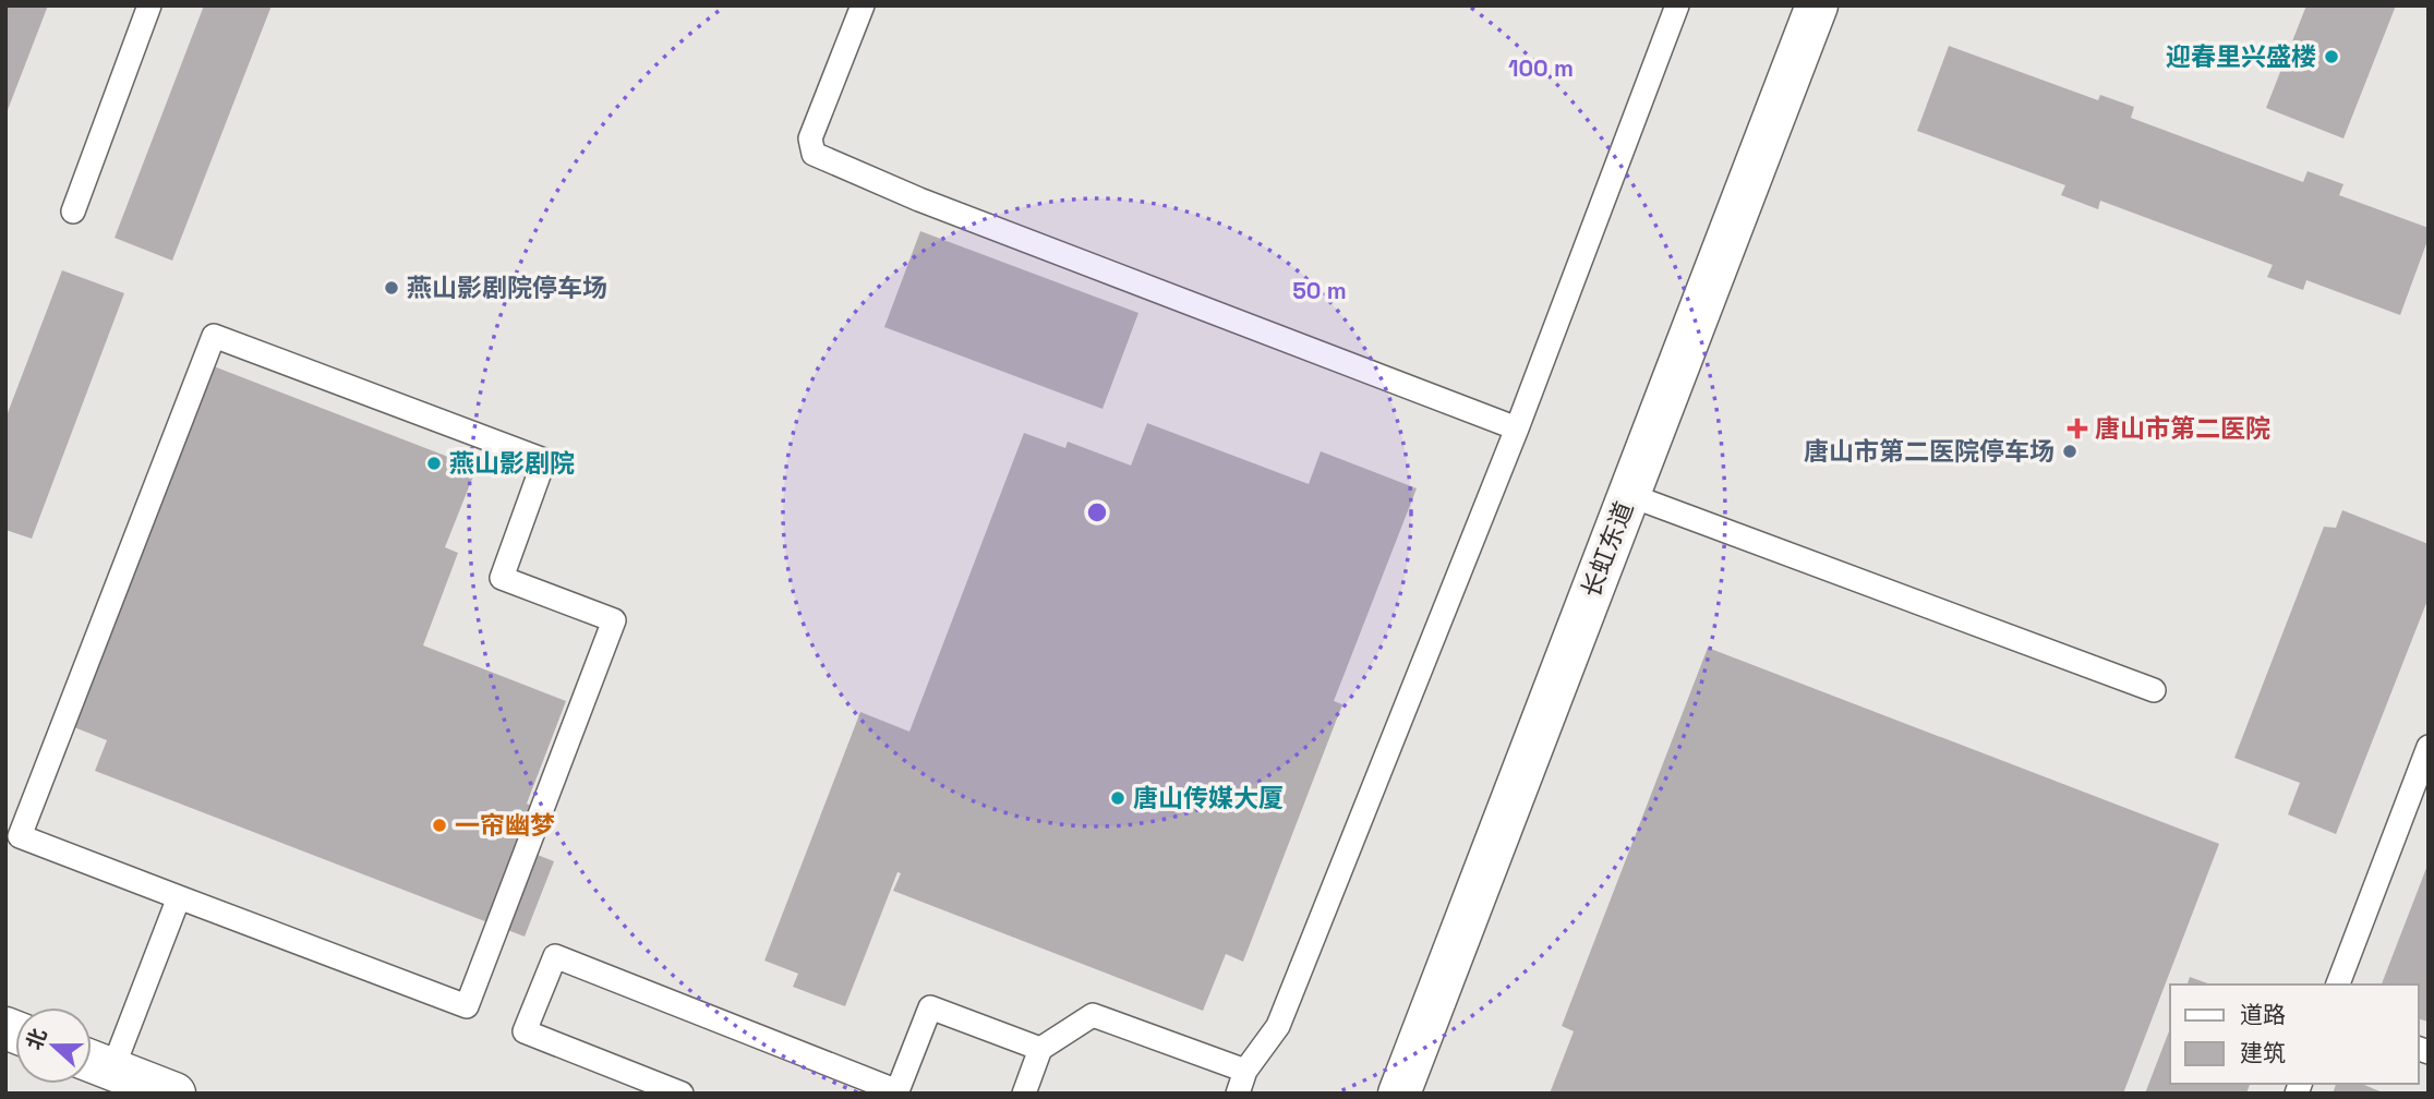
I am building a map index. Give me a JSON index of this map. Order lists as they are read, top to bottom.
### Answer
{
  "streets": {
    "street": ["长虹东道"]
  },
  "places": {
    "other": [
      "迎春里兴盛楼",
      "燕山影剧院停车场",
      "唐山市第二医院停车场",
      "燕山影剧院",
      "唐山传媒大厦",
      "一帘幽梦"
    ],
    "health": ["唐山市第二医院"]
  },
  "legend": ["道路", "建筑"],
  "north": "left",
  "rings": ["100 m", "50 m"]
}
